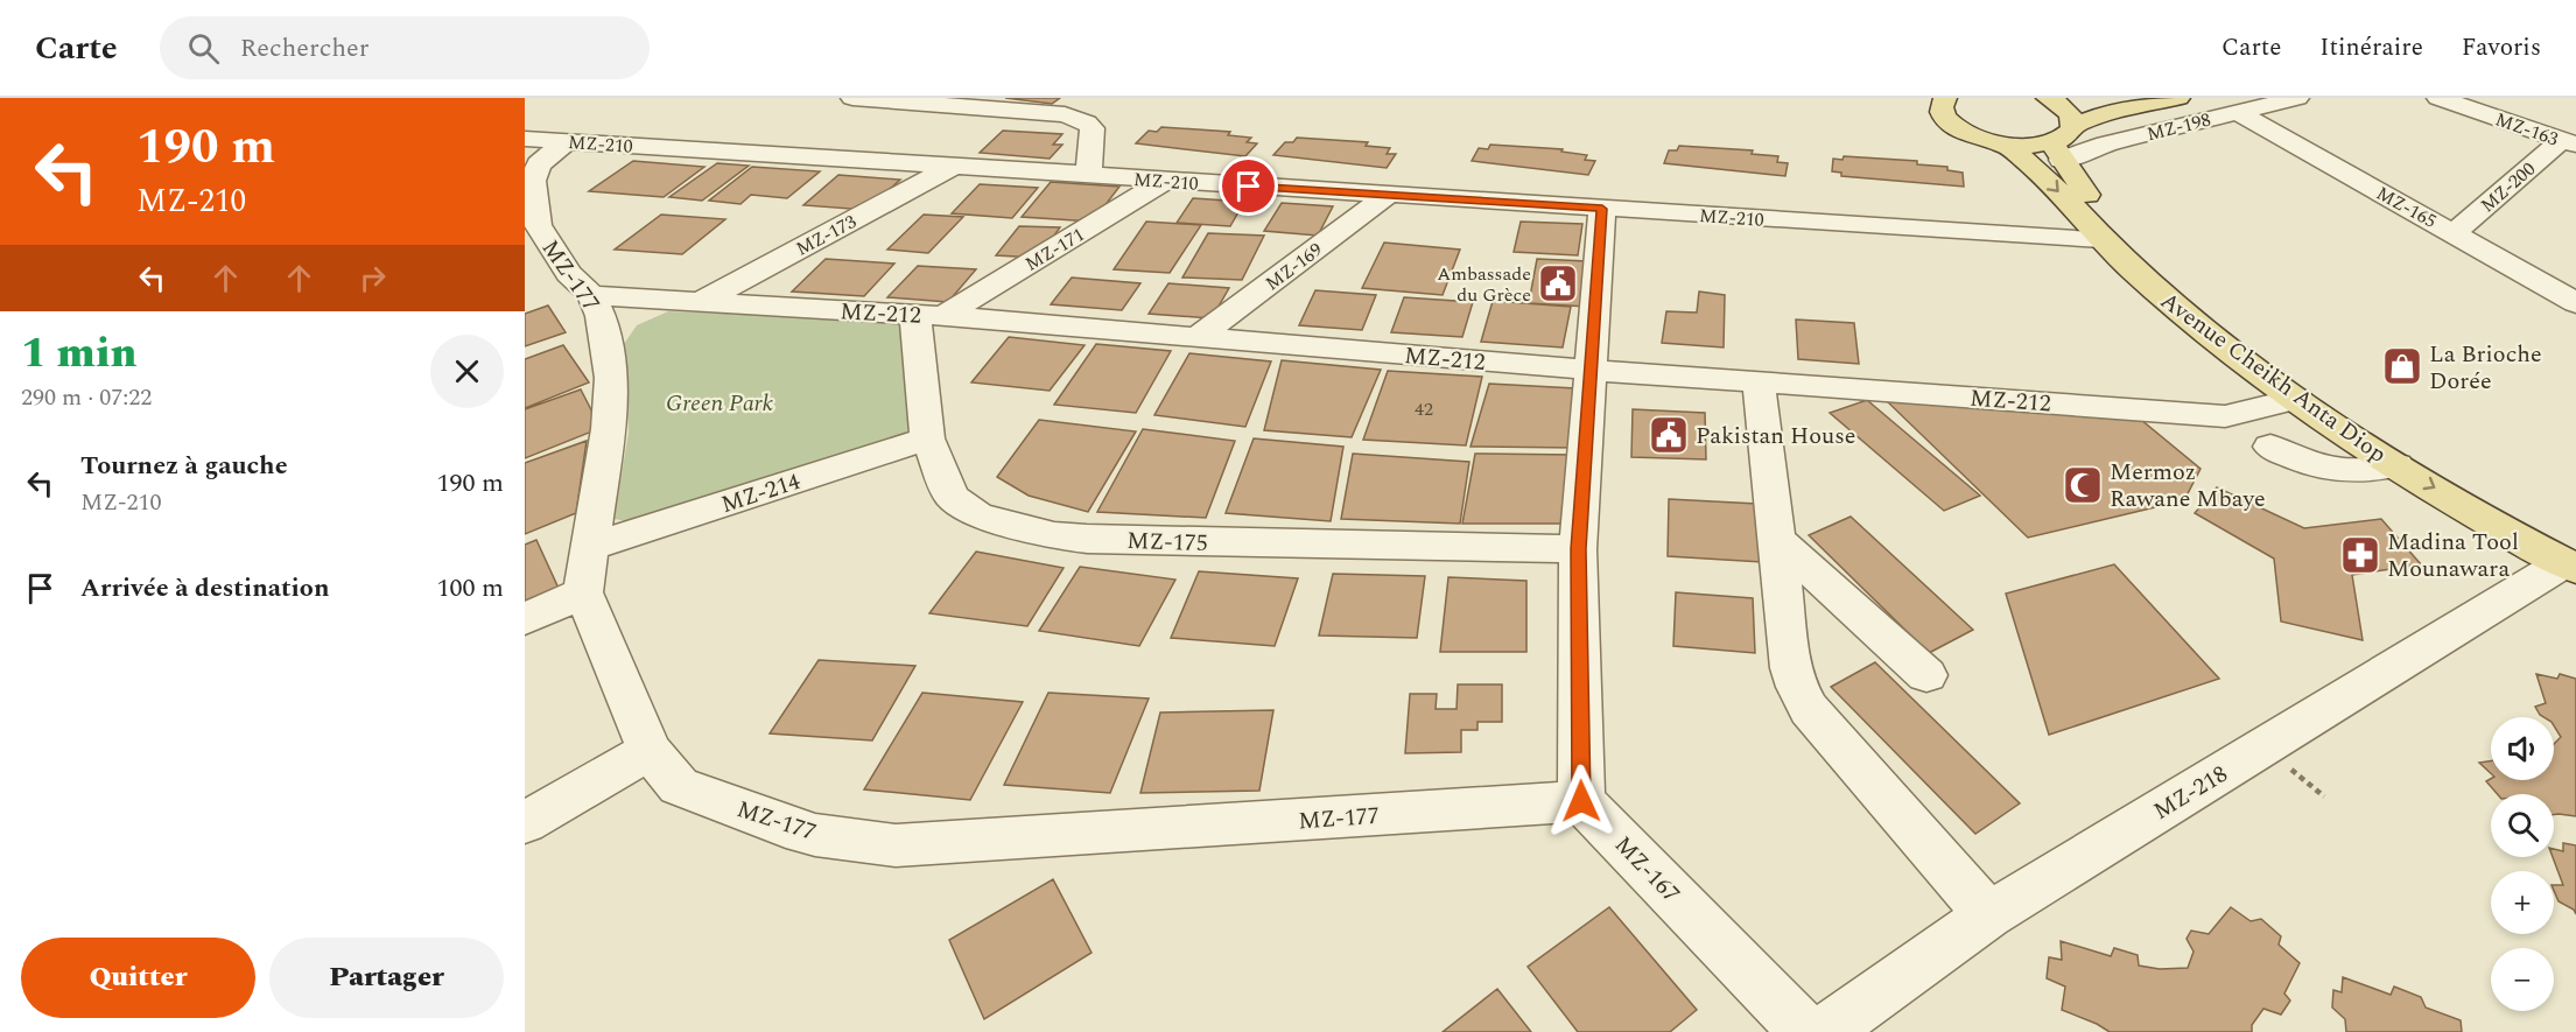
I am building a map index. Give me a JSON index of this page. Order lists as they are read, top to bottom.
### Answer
{
  "streets": {
    "main road": ["Avenue Cheikh Anta Diop"],
    "street": [
      "MZ-198",
      "MZ-163",
      "MZ-210",
      "MZ-200",
      "MZ-165",
      "MZ-173",
      "MZ-171",
      "MZ-169",
      "MZ-177",
      "MZ-212",
      "MZ-214",
      "MZ-175",
      "MZ-218",
      "MZ-167"
    ]
  },
  "crossings": [
    ["MZ-198", "MZ-165"],
    ["MZ-198", "Avenue Cheikh Anta Diop"],
    ["MZ-163", "MZ-200"],
    ["MZ-210", "MZ-173"],
    ["MZ-210", "MZ-171"],
    ["MZ-210", "MZ-169"],
    ["MZ-210", "MZ-177"],
    ["MZ-210", "Avenue Cheikh Anta Diop"],
    ["MZ-200", "MZ-165"],
    ["MZ-173", "MZ-212"],
    ["MZ-171", "MZ-212"],
    ["MZ-171", "MZ-175"],
    ["MZ-169", "MZ-212"],
    ["MZ-177", "MZ-212"],
    ["MZ-177", "MZ-214"],
    ["MZ-177", "MZ-167"],
    ["MZ-212", "Avenue Cheikh Anta Diop"],
    ["MZ-212", "MZ-175"],
    ["Avenue Cheikh Anta Diop", "MZ-218"],
    ["MZ-214", "MZ-175"]
  ],
  "parks": ["Green Park"],
  "places": {
    "public building": ["Ambassade du Grèce", "Pakistan House"],
    "shop": ["La Brioche Dorée"],
    "mosque": ["Mermoz Rawane Mbaye"],
    "pharmacy": ["Madina Tool Mounawara"]
  },
  "house_numbers": ["42"],
  "page": {
    "header": "Carte",
    "search": "Rechercher",
    "nav": ["Carte", "Itinéraire", "Favoris"],
    "turn": ["190 m", "MZ-210"],
    "heading": ["1 min", "290 m · 07:22"],
    "list": [
      {
        "name": "Tournez à gauche",
        "note": "MZ-210",
        "value": "190 m"
      },
      {
        "name": "Arrivée à destination",
        "value": "100 m"
      }
    ],
    "map_buttons": ["+", "−"],
    "buttons": ["Quitter", "Partager"]
  }
}
